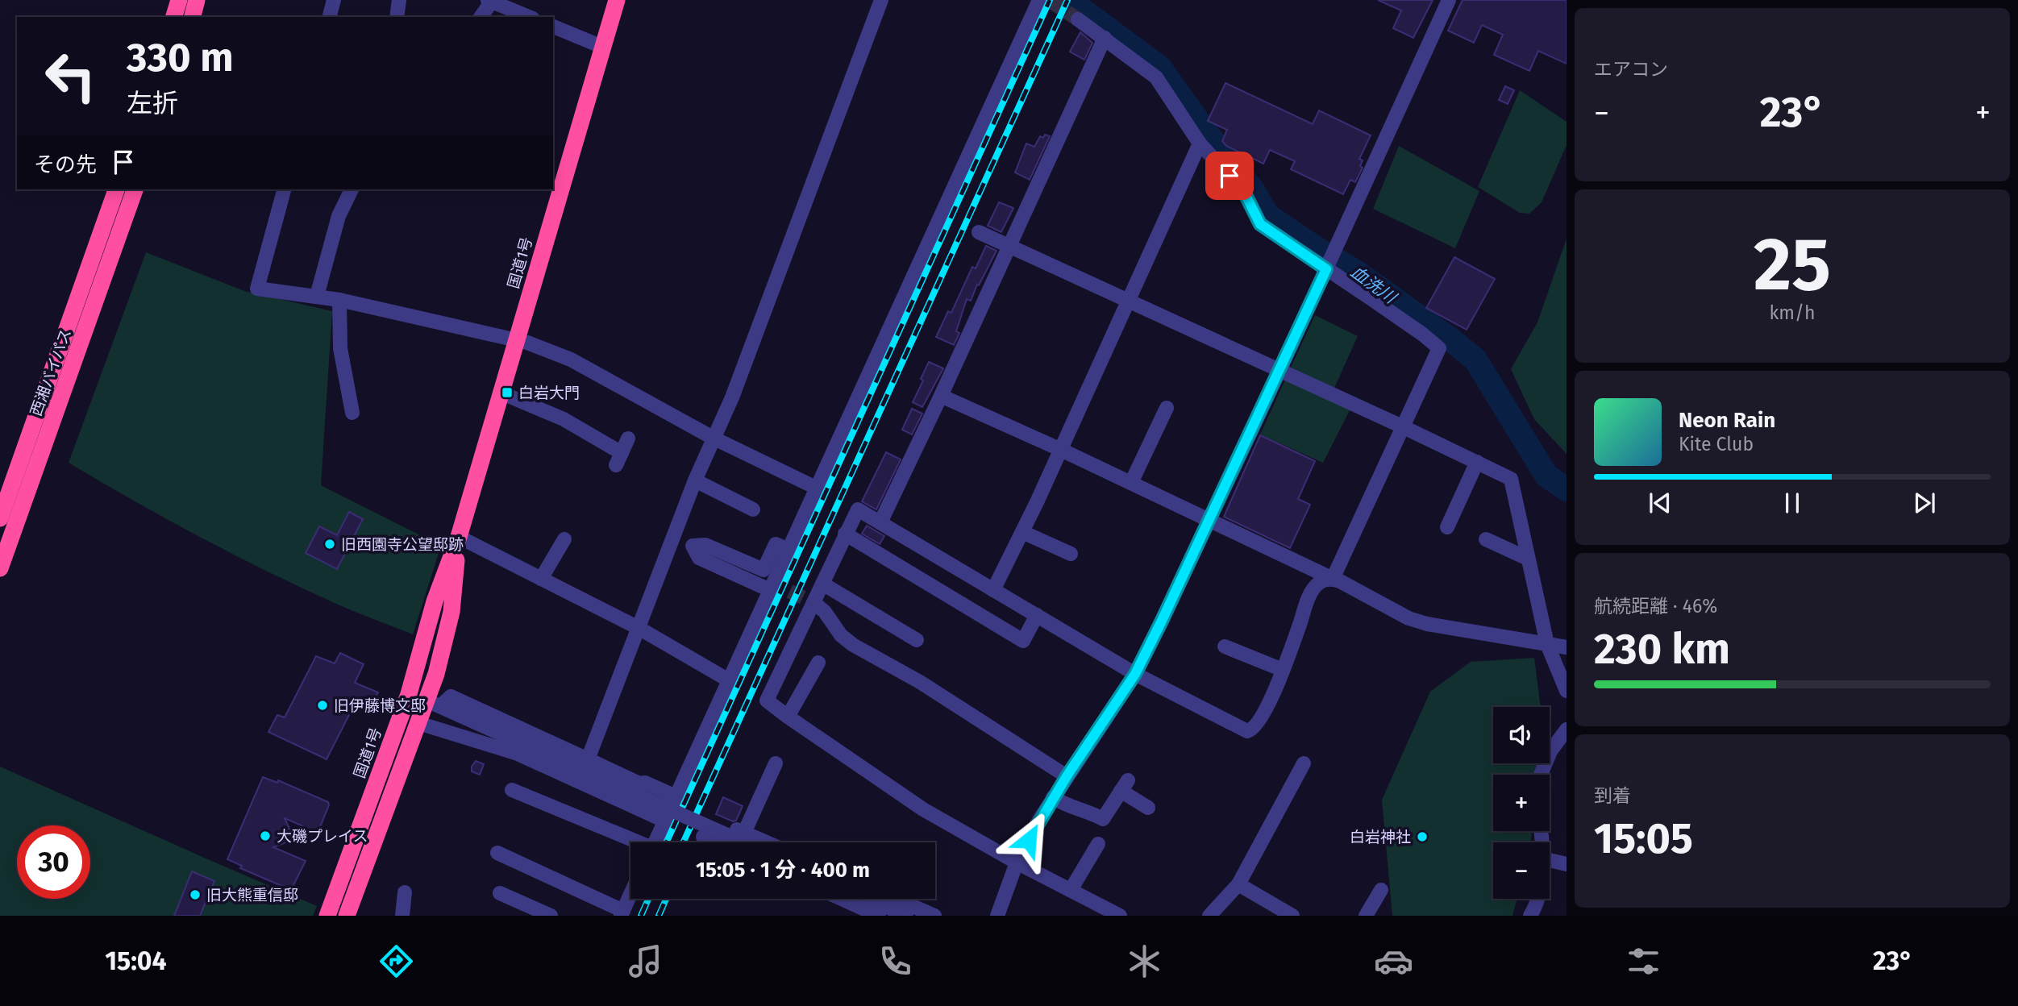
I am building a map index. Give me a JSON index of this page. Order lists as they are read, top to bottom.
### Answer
{
  "streets": {
    "highway": ["国道1号", "西湘バイパス"]
  },
  "water": ["血洗川"],
  "places": {
    "transit": ["白岩大門"],
    "other": [
      "旧西園寺公望邸跡",
      "旧伊藤博文邸",
      "大磯プレイス",
      "白岩神社",
      "旧大熊重信邸"
    ]
  },
  "page": {
    "tile": [
      "エアコン",
      ["25", "km/h"],
      ["航続距離 · 46%", "230 km"],
      ["到着", "15:05"]
    ],
    "turn": ["330 m", "左折"],
    "heat": ["−", "23°", "+"],
    "then": "その先",
    "song": ["Neon Rain", "Kite Club"],
    "map_buttons": ["+", "−"],
    "limit": "30",
    "trip": "15:05 · 1 分 · 400 m",
    "tabs": ["15:04", "23°"]
  }
}
